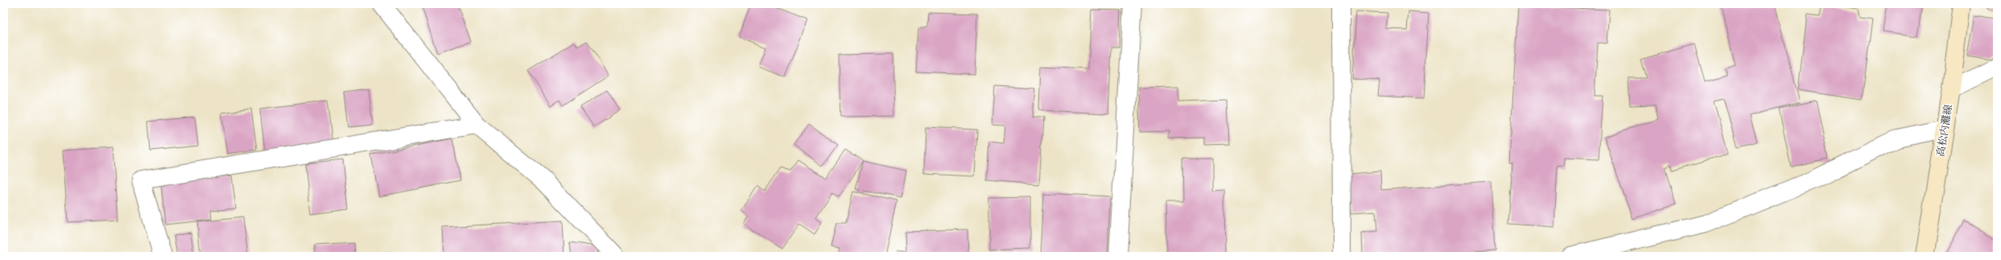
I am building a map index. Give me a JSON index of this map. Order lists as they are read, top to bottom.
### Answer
{
  "streets": {
    "main road": ["高松内灘線"]
  }
}
